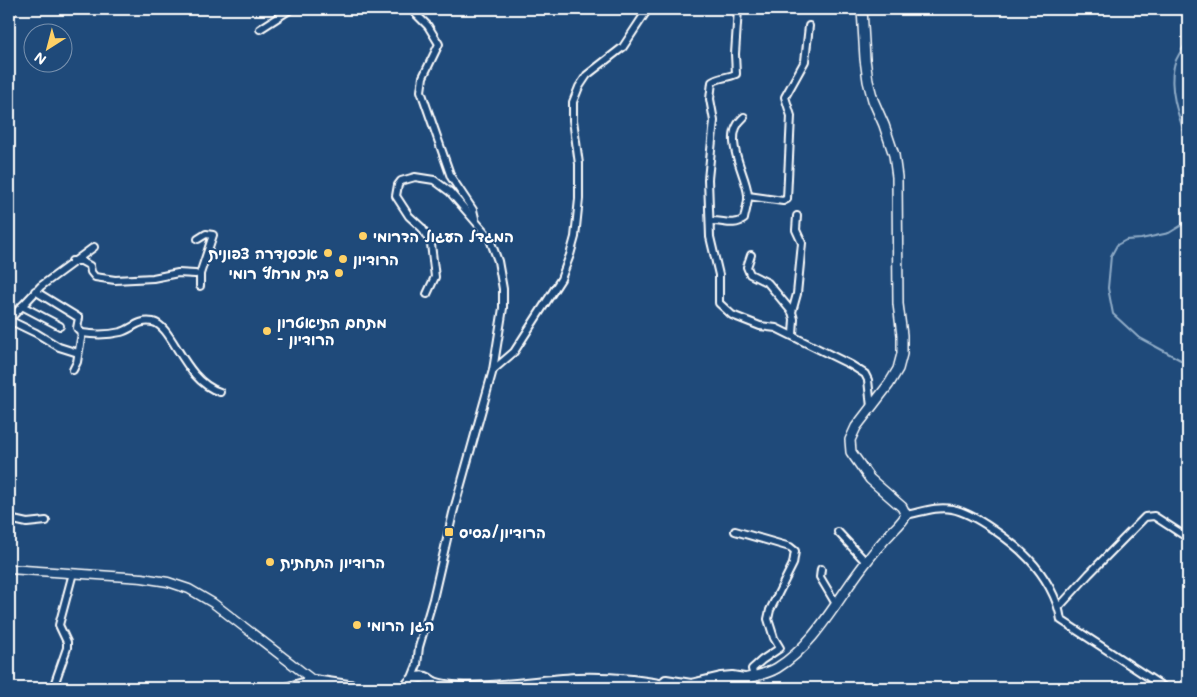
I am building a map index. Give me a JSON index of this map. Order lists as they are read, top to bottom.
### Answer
{
  "places": {
    "other": [
      "המגדל העגול הדרומי",
      "אכסנדרה צפונית",
      "הרודיון",
      "בית מרחץ רומי",
      "מתחם התיאטרון - הרודיון",
      "הרודיון התחתית",
      "הגן הרומי"
    ],
    "transit": ["הרודיון/בסיס"]
  },
  "north": "bottom left"
}
